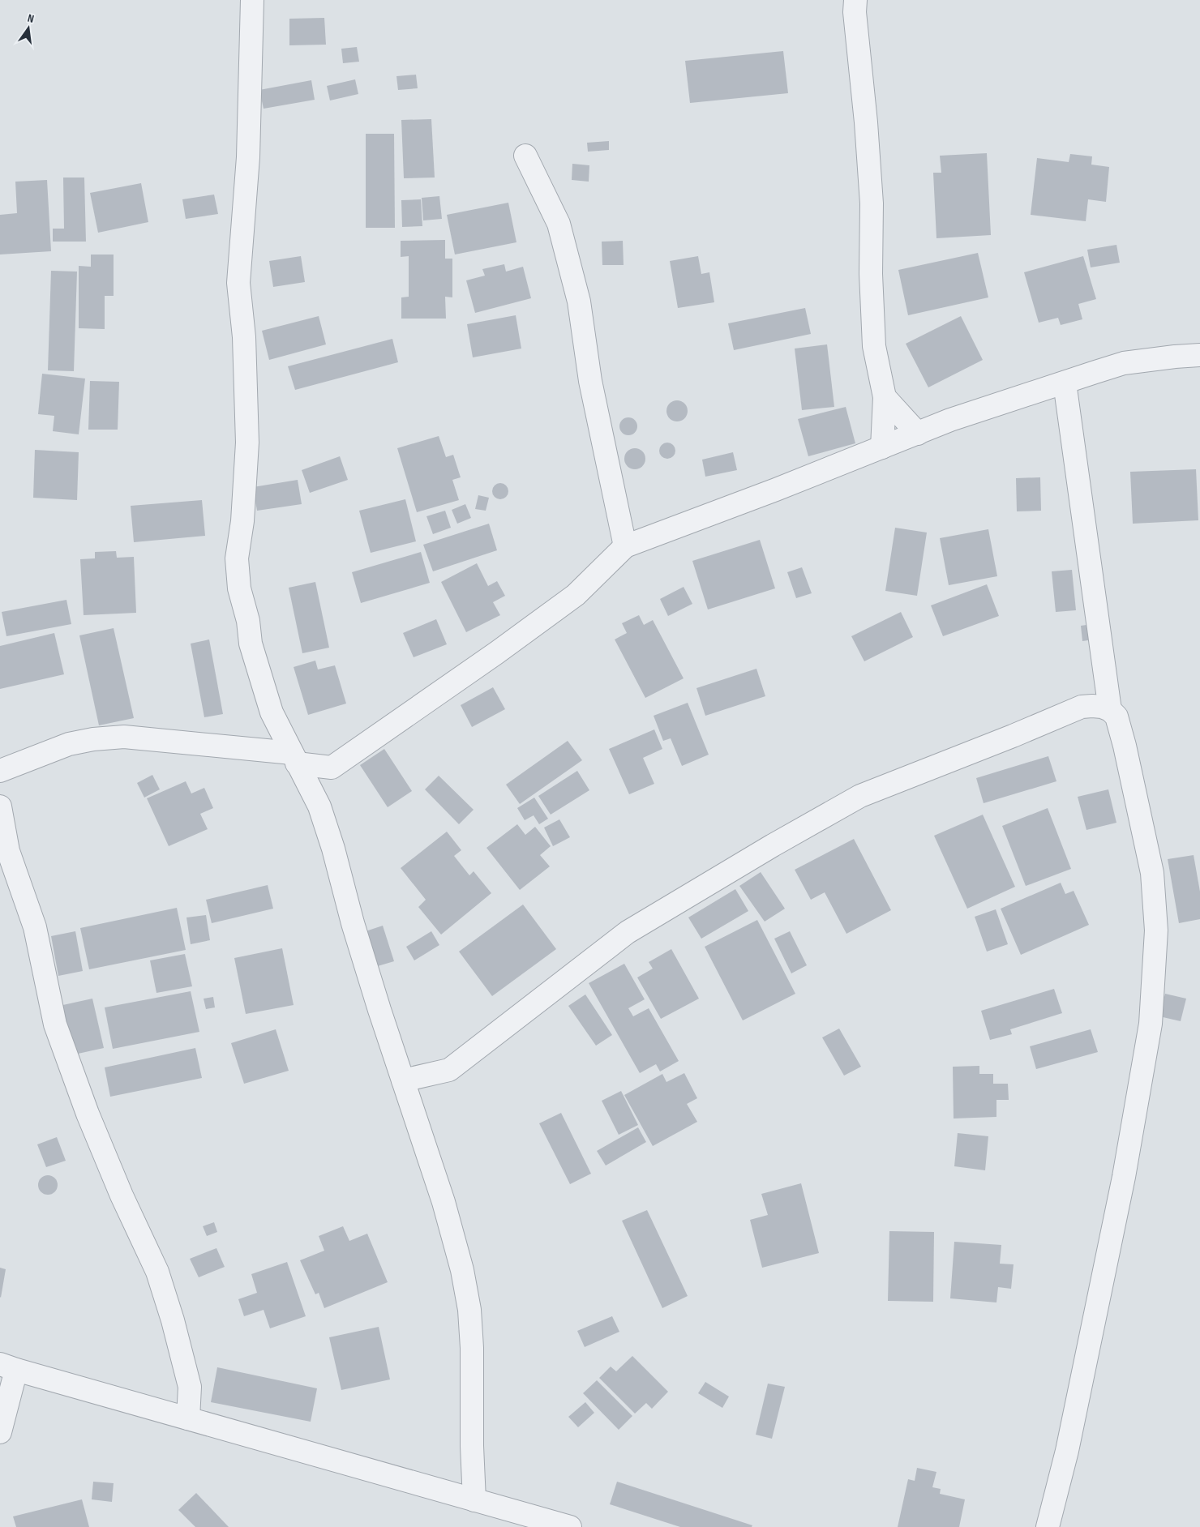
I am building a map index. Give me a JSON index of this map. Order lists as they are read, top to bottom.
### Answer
{
  "north": "top"
}
